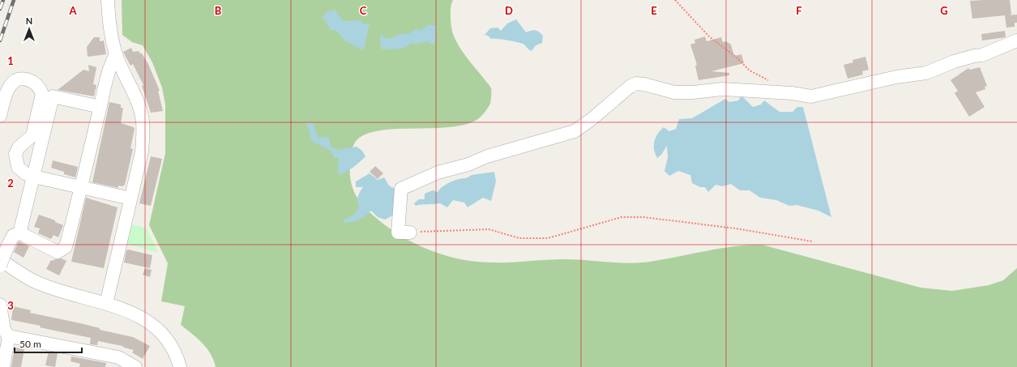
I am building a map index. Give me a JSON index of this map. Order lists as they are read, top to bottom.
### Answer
{
  "scale_bar": "50 m",
  "north": "top",
  "grid": {
    "columns": [
      "A",
      "B",
      "C",
      "D",
      "E",
      "F",
      "G"
    ],
    "rows": ["1", "2", "3"]
  }
}
